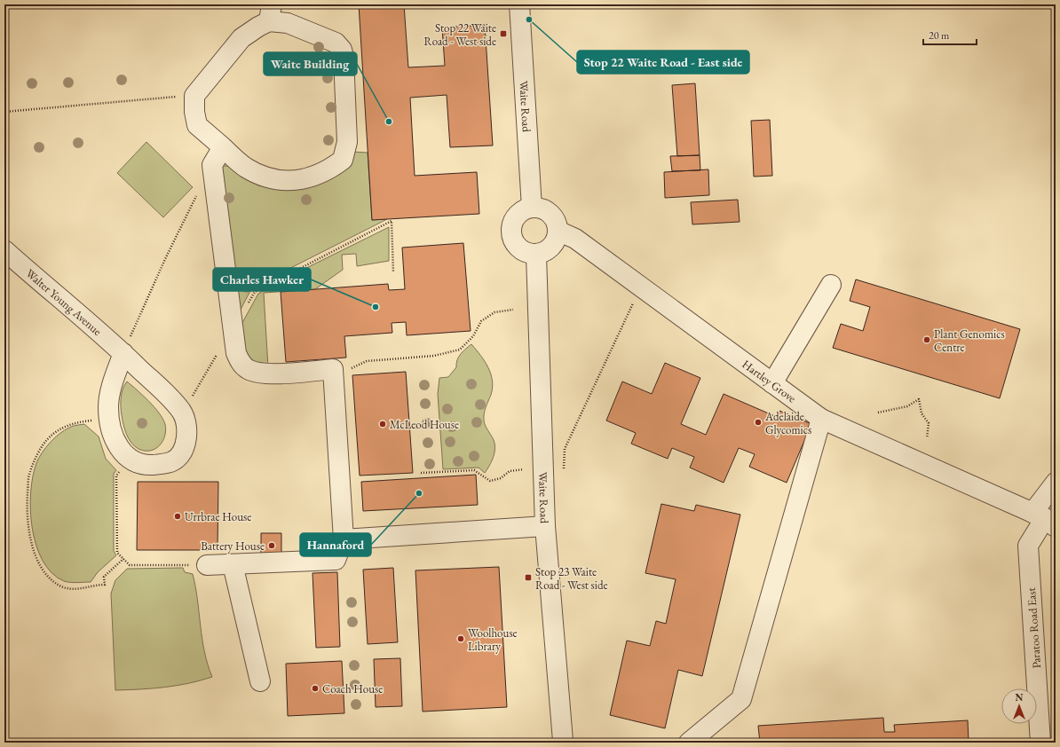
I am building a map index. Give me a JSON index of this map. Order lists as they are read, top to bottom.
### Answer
{
  "streets": {
    "street": [
      "Waite Road",
      "Walter Young Avenue",
      "Hartley Grove",
      "Paratoo Road East"
    ]
  },
  "crossings": [
    ["Waite Road", "Hartley Grove"],
    ["Hartley Grove", "Paratoo Road East"]
  ],
  "places": {
    "other": [
      "Stop 22 Waite Road - East side",
      "Waite Building",
      "Charles Hawker",
      "Plant Genomics Centre",
      "Adelaide Glycomics",
      "McLeod House",
      "Hannaford",
      "Urrbrae House",
      "Battery House",
      "Woolhouse Library",
      "Coach House"
    ],
    "transit": ["Stop 22 Waite Road - West side", "Stop 23 Waite Road - West side"]
  },
  "scale_bar": "20 m",
  "north": "top"
}
